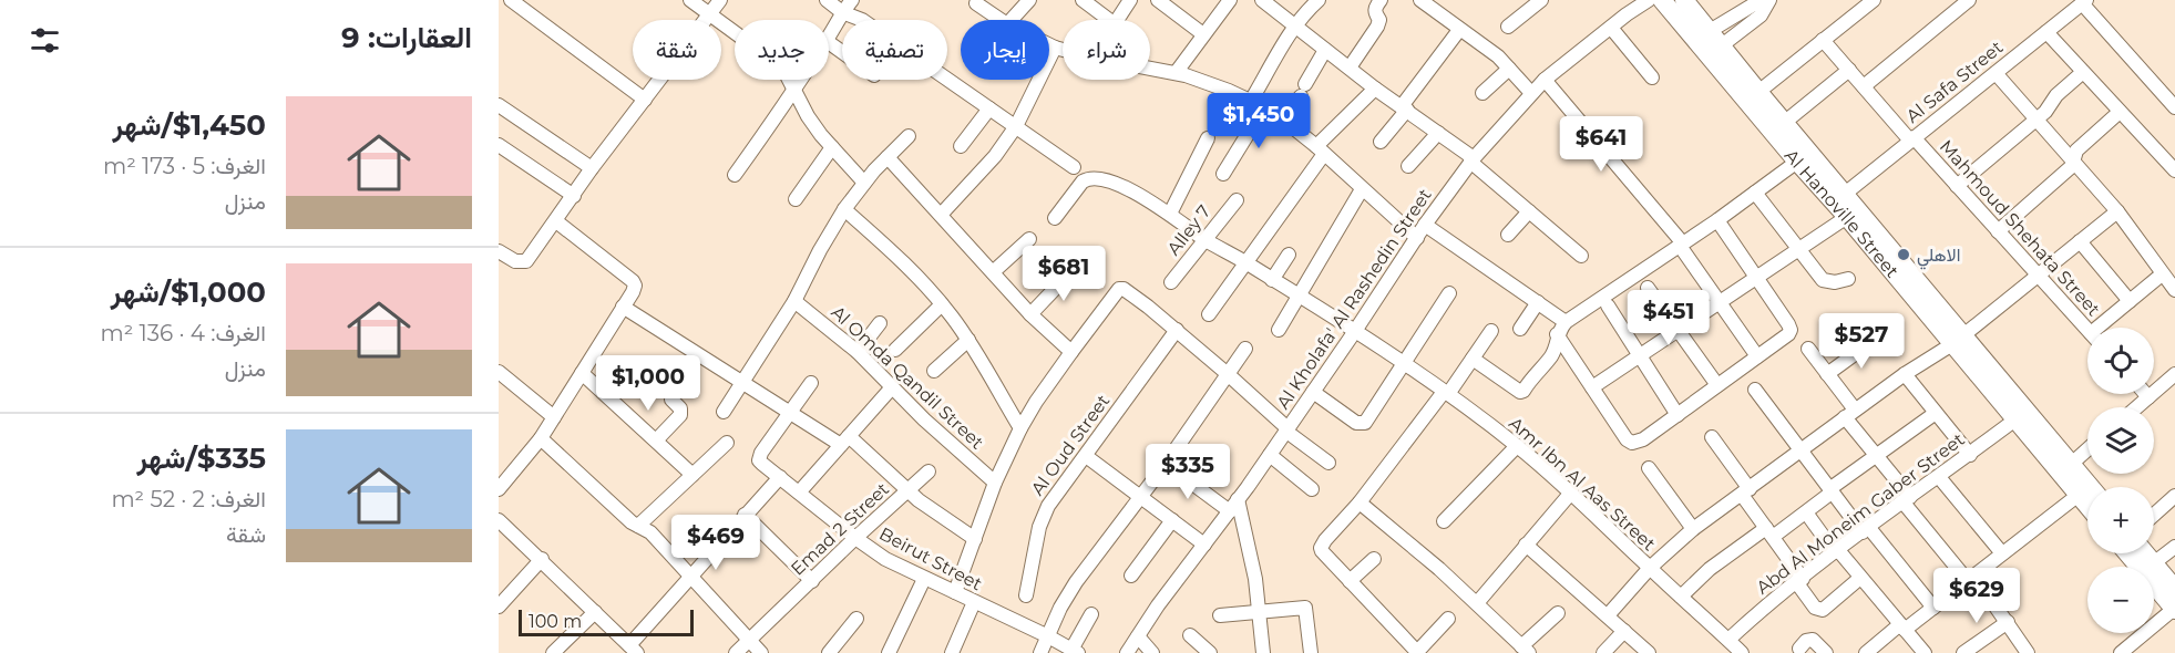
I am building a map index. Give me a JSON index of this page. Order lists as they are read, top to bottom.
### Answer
{
  "streets": {
    "street": [
      "Al Safa Street",
      "Al Hanoville Street",
      "Mahmoud Shehata Street",
      "Alley 7",
      "Al Kholafa' Al Rashedin Street",
      "Al Omda Qandil Street",
      "Al Oud Street",
      "Amr Ibn Al Aas Street",
      "Abd Al Moneim Gaber Street",
      "Emad 2 Street",
      "Beirut Street"
    ]
  },
  "crossings": [
    ["Al Safa Street", "Al Hanoville Street"],
    ["Al Safa Street", "Mahmoud Shehata Street"],
    ["Al Hanoville Street", "Abd Al Moneim Gaber Street"],
    ["Alley 7", "Amr Ibn Al Aas Street"],
    ["Al Kholafa' Al Rashedin Street", "Amr Ibn Al Aas Street"],
    ["Amr Ibn Al Aas Street", "Abd Al Moneim Gaber Street"],
    ["Emad 2 Street", "Beirut Street"]
  ],
  "places": ["الاهلي"],
  "scale_bar": "100 m",
  "page": {
    "heading": "العقارات: 9",
    "chip": [
      "شراء",
      "إيجار",
      "تصفية",
      "جديد",
      "شقة"
    ],
    "list": [
      {
        "name": "$1,450/شهر",
        "note": "الغرف: 5 · 173 m² · منزل"
      },
      {
        "name": "$1,000/شهر",
        "note": "الغرف: 4 · 136 m² · منزل"
      },
      {
        "name": "$335/شهر",
        "note": "الغرف: 2 · 52 m² · شقة"
      }
    ],
    "price": [
      "$1,450",
      "$641",
      "$681",
      "$451",
      "$527",
      "$1,000",
      "$335",
      "$469",
      "$629"
    ],
    "map_buttons": ["+", "−"],
    "scale": "100 m"
  }
}
